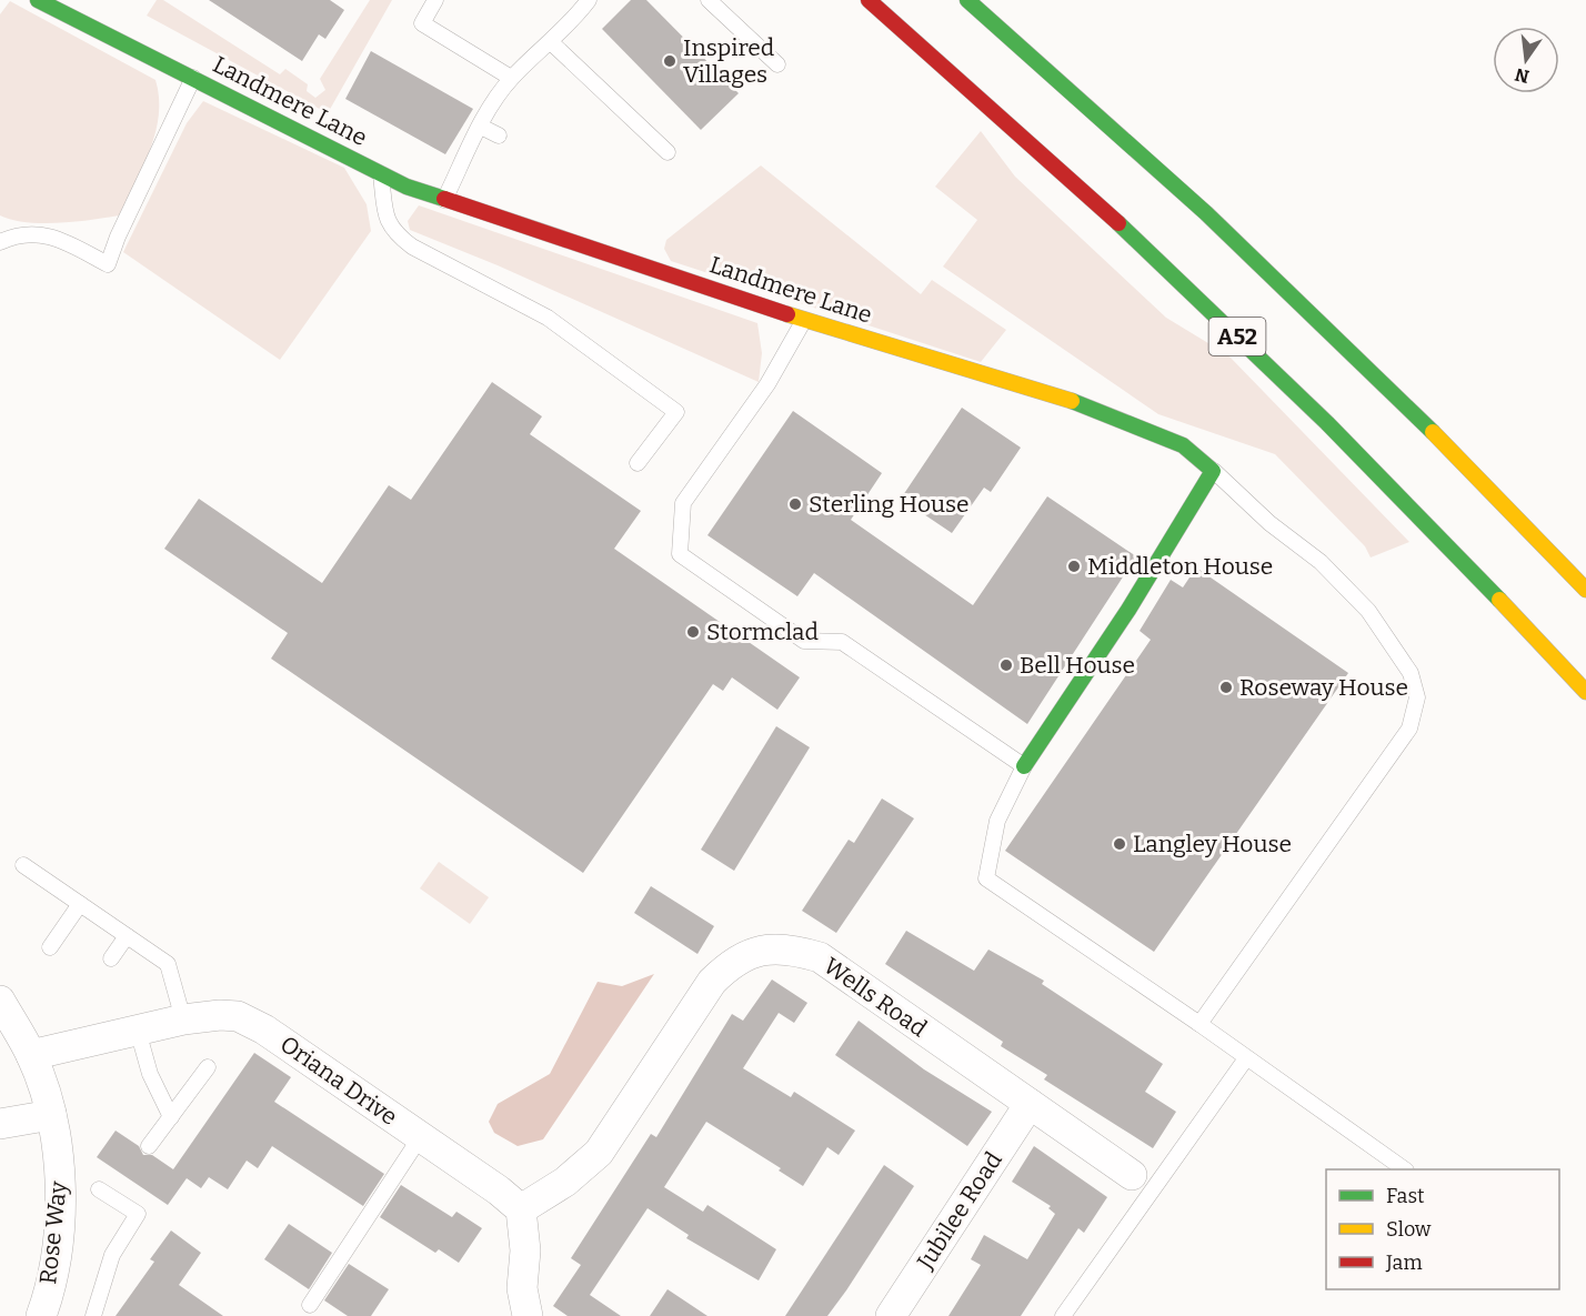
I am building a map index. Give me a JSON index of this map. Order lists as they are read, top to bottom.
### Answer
{
  "streets": {
    "main road": ["Landmere Lane", "A52"],
    "street": [
      "Wells Road",
      "Oriana Drive",
      "Jubilee Road",
      "Rose Way"
    ]
  },
  "crossings": [
    ["Wells Road", "Oriana Drive"],
    ["Wells Road", "Jubilee Road"],
    ["Oriana Drive", "Rose Way"]
  ],
  "places": [
    "Inspired Villages",
    "Sterling House",
    "Middleton House",
    "Stormclad",
    "Bell House",
    "Roseway House",
    "Langley House"
  ],
  "legend": ["Fast", "Slow", "Jam"],
  "north": "bottom"
}
